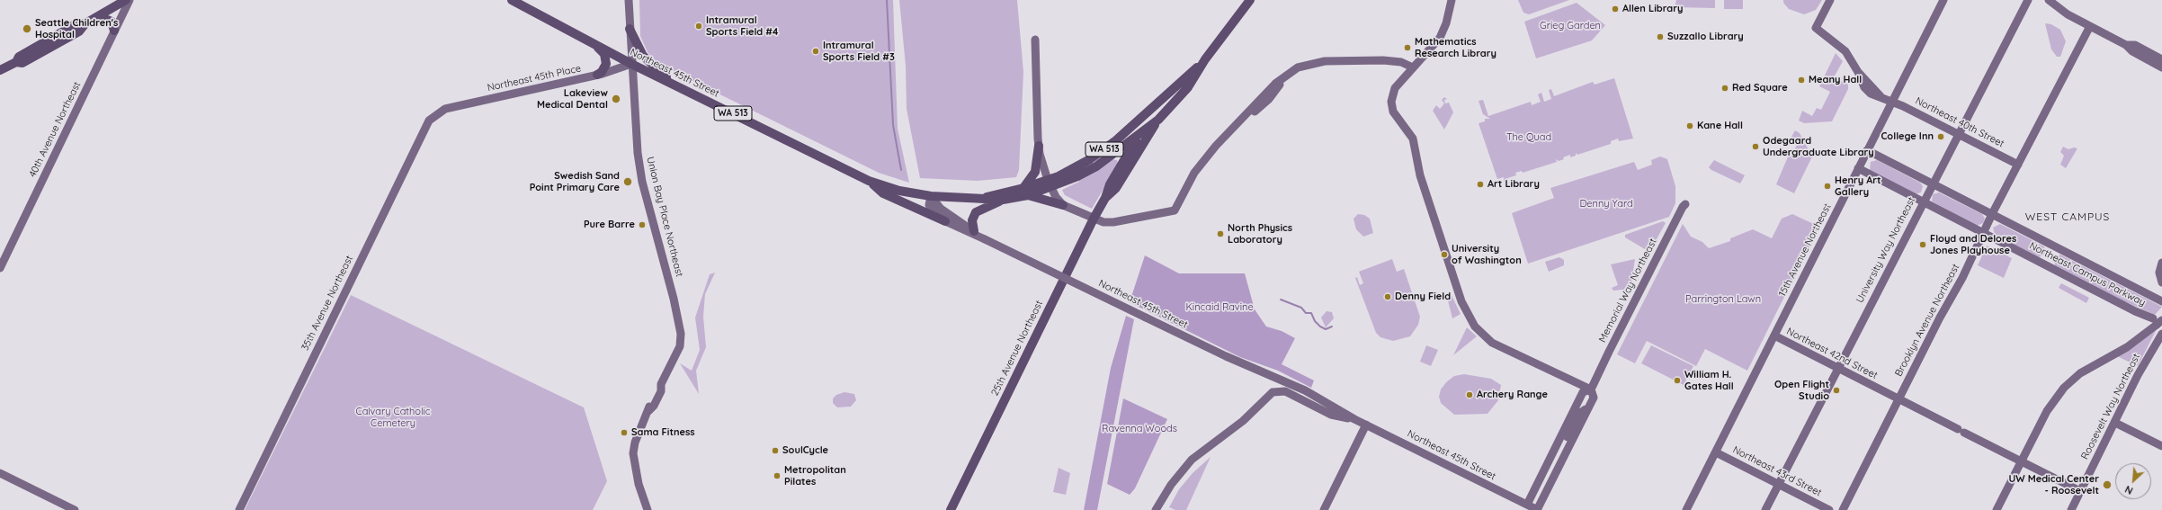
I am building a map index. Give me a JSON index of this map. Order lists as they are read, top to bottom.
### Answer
{
  "streets": {
    "main road": ["Northeast 45th Street", "WA 513", "25th Avenue Northeast"],
    "street": [
      "Northeast 45th Place",
      "Northeast 40th Street",
      "40th Avenue Northeast",
      "Union Bay Place Northeast",
      "15th Avenue Northeast",
      "University Way Northeast",
      "Northeast Campus Parkway",
      "Memorial Way Northeast",
      "35th Avenue Northeast",
      "Brooklyn Avenue Northeast",
      "Northeast 42nd Street",
      "Roosevelt Way Northeast",
      "Northeast 43rd Street"
    ]
  },
  "crossings": [
    ["Northeast 45th Street", "Northeast 45th Place"],
    ["Northeast 45th Street", "WA 513"],
    ["Northeast 45th Street", "Union Bay Place Northeast"],
    ["Northeast 45th Street", "Memorial Way Northeast"],
    ["Northeast 45th Place", "Union Bay Place Northeast"],
    ["Northeast 45th Place", "35th Avenue Northeast"],
    ["WA 513", "25th Avenue Northeast"],
    ["Northeast 40th Street", "15th Avenue Northeast"],
    ["Northeast 40th Street", "University Way Northeast"],
    ["Northeast 40th Street", "Brooklyn Avenue Northeast"],
    ["15th Avenue Northeast", "Northeast Campus Parkway"],
    ["15th Avenue Northeast", "Northeast 42nd Street"],
    ["15th Avenue Northeast", "Northeast 43rd Street"],
    ["University Way Northeast", "Northeast Campus Parkway"],
    ["University Way Northeast", "Northeast 42nd Street"],
    ["University Way Northeast", "Northeast 43rd Street"],
    ["Northeast Campus Parkway", "Brooklyn Avenue Northeast"],
    ["Brooklyn Avenue Northeast", "Northeast 42nd Street"],
    ["Northeast 42nd Street", "Roosevelt Way Northeast"]
  ],
  "districts": ["WEST CAMPUS"],
  "parks": [
    "Grieg Garden",
    "The Quad",
    "Denny Yard",
    "Parrington Lawn",
    "Kincaid Ravine",
    "Calvary Catholic Cemetery",
    "Ravenna Woods"
  ],
  "places": [
    "Allen Library",
    "Intramural Sports Field #4",
    "Seattle Children's Hospital",
    "Suzzallo Library",
    "Mathematics Research Library",
    "Intramural Sports Field #3",
    "Meany Hall",
    "Red Square",
    "Lakeview Medical Dental",
    "Kane Hall",
    "College Inn",
    "Odegaard Undergraduate Library",
    "Swedish Sand Point Primary Care",
    "Art Library",
    "Henry Art Gallery",
    "Pure Barre",
    "North Physics Laboratory",
    "Floyd and Delores Jones Playhouse",
    "University of Washington",
    "Denny Field",
    "William H. Gates Hall",
    "Open Flight Studio",
    "Archery Range",
    "Sama Fitness",
    "SoulCycle",
    "Metropolitan Pilates",
    "UW Medical Center - Roosevelt"
  ],
  "north": "bottom left"
}
